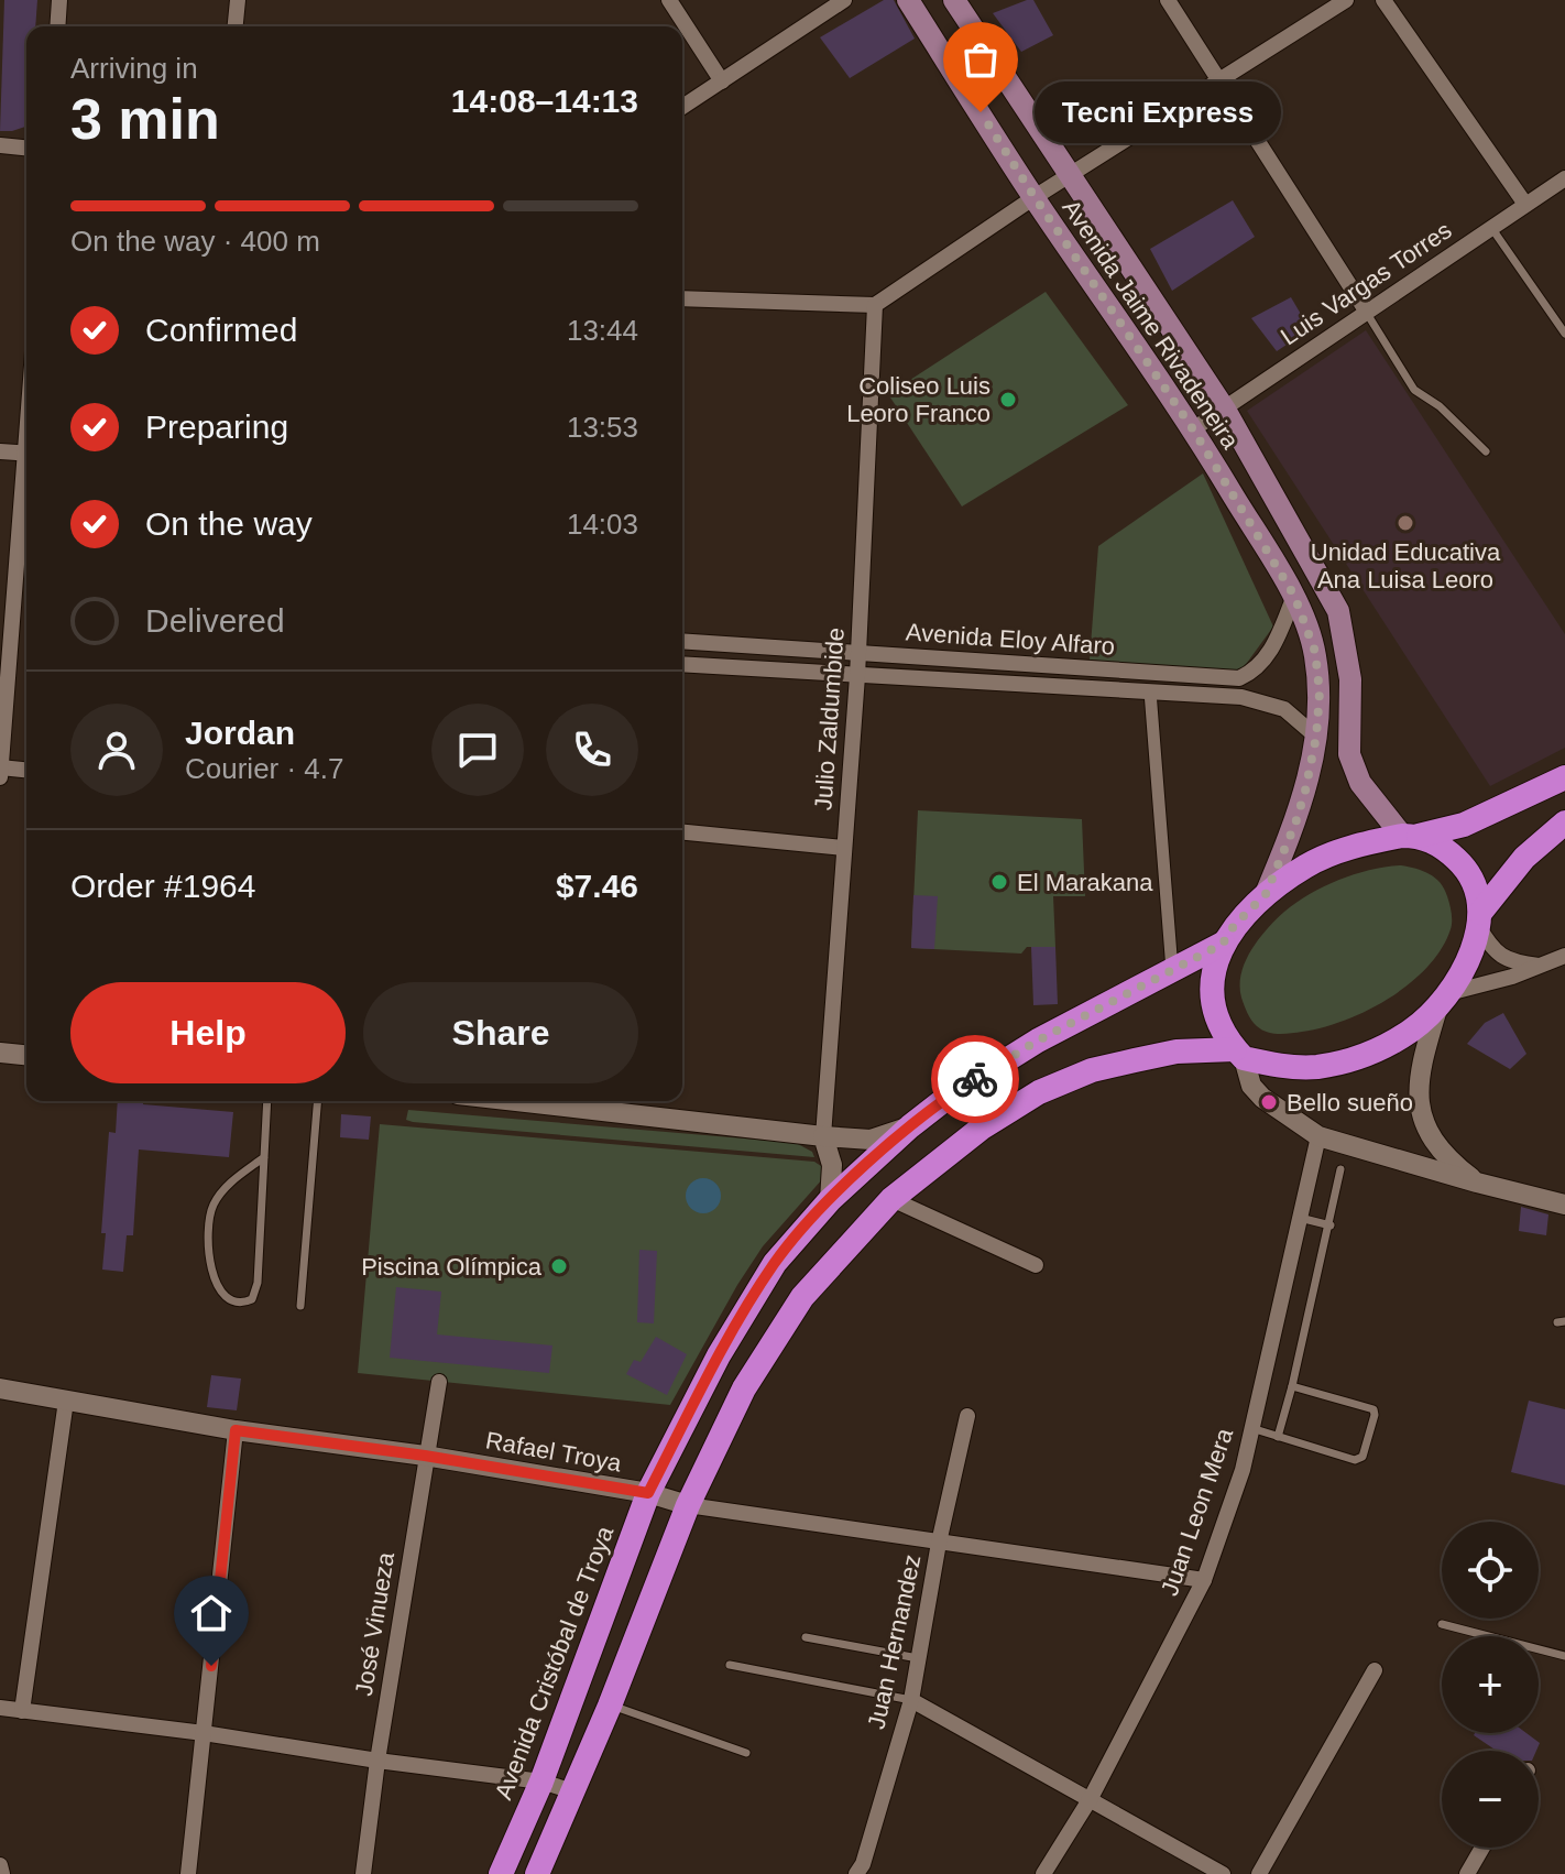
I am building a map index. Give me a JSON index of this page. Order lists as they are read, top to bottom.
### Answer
{
  "streets": {
    "highway": ["Avenida Cristóbal de Troya"],
    "main road": ["Avenida Jaime Rivadeneira"],
    "street": [
      "Luis Vargas Torres",
      "Avenida Eloy Alfaro",
      "Julio Zaldumbide",
      "Rafael Troya",
      "Juan Leon Mera",
      "José Vinueza",
      "Juan Hernandez"
    ]
  },
  "crossings": [
    ["Luis Vargas Torres", "Avenida Jaime Rivadeneira"],
    ["Avenida Jaime Rivadeneira", "Avenida Eloy Alfaro"],
    ["Avenida Jaime Rivadeneira", "Avenida Cristóbal de Troya"],
    ["Avenida Eloy Alfaro", "Julio Zaldumbide"],
    ["Rafael Troya", "Juan Leon Mera"],
    ["Rafael Troya", "José Vinueza"],
    ["Rafael Troya", "Juan Hernandez"],
    ["Rafael Troya", "Avenida Cristóbal de Troya"]
  ],
  "places": [
    "Tecni Express",
    "Coliseo Luis Leoro Franco",
    "Unidad Educativa Ana Luisa Leoro",
    "El Marakana",
    "Bello sueño",
    "Piscina Olímpica"
  ],
  "page": {
    "heading": ["3 min", "Arriving in", "14:08–14:13"],
    "panel": [
      "Jordan",
      "Courier · 4.7",
      "Order #1964",
      "$7.46"
    ],
    "bubble": "Tecni Express",
    "bar": "On the way · 400 m",
    "list": [
      ["Confirmed", "13:44"],
      ["Preparing", "13:53"],
      ["On the way", "14:03"],
      "Delivered"
    ],
    "buttons": ["Help", "Share"],
    "map_buttons": ["+", "−"]
  }
}
